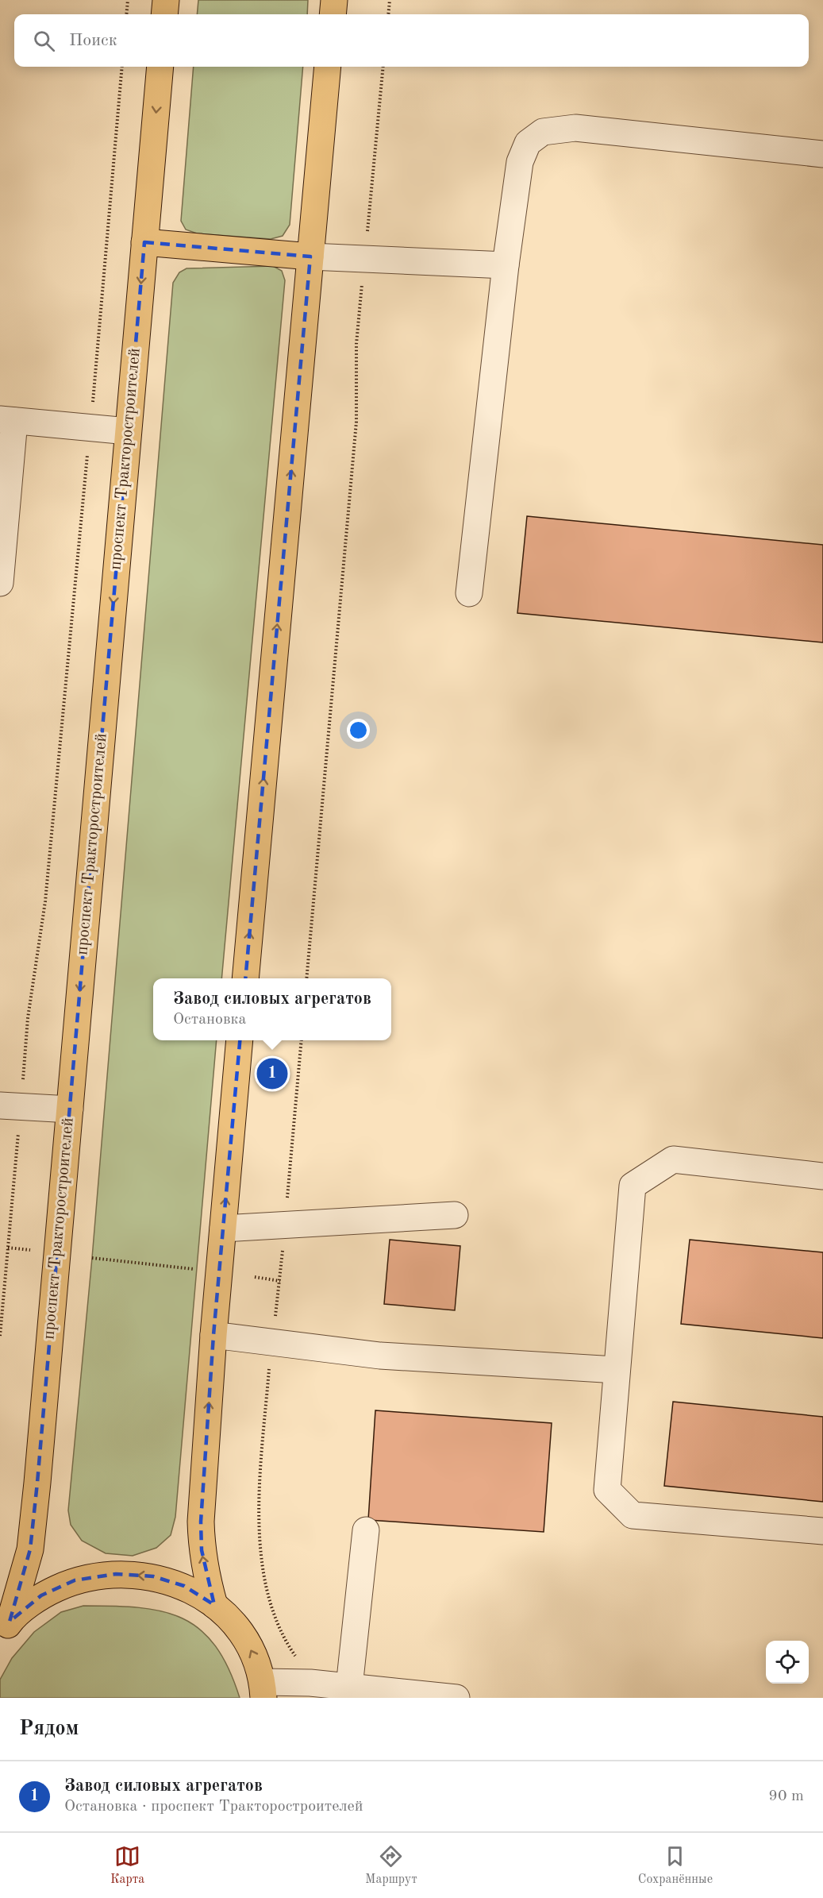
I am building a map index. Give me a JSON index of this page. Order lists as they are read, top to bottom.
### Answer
{
  "streets": {
    "main road": ["проспект Тракторостроителей"]
  },
  "page": {
    "search": "Поиск",
    "popup": ["Завод силовых агрегатов", "Остановка"],
    "pins": "1",
    "heading": "Рядом",
    "list": [
      {
        "mark": "1",
        "name": "Завод силовых агрегатов",
        "note": "Остановка · проспект Тракторостроителей",
        "value": "90 m"
      }
    ],
    "nav": ["Карта", "Маршрут", "Сохранённые"]
  }
}
